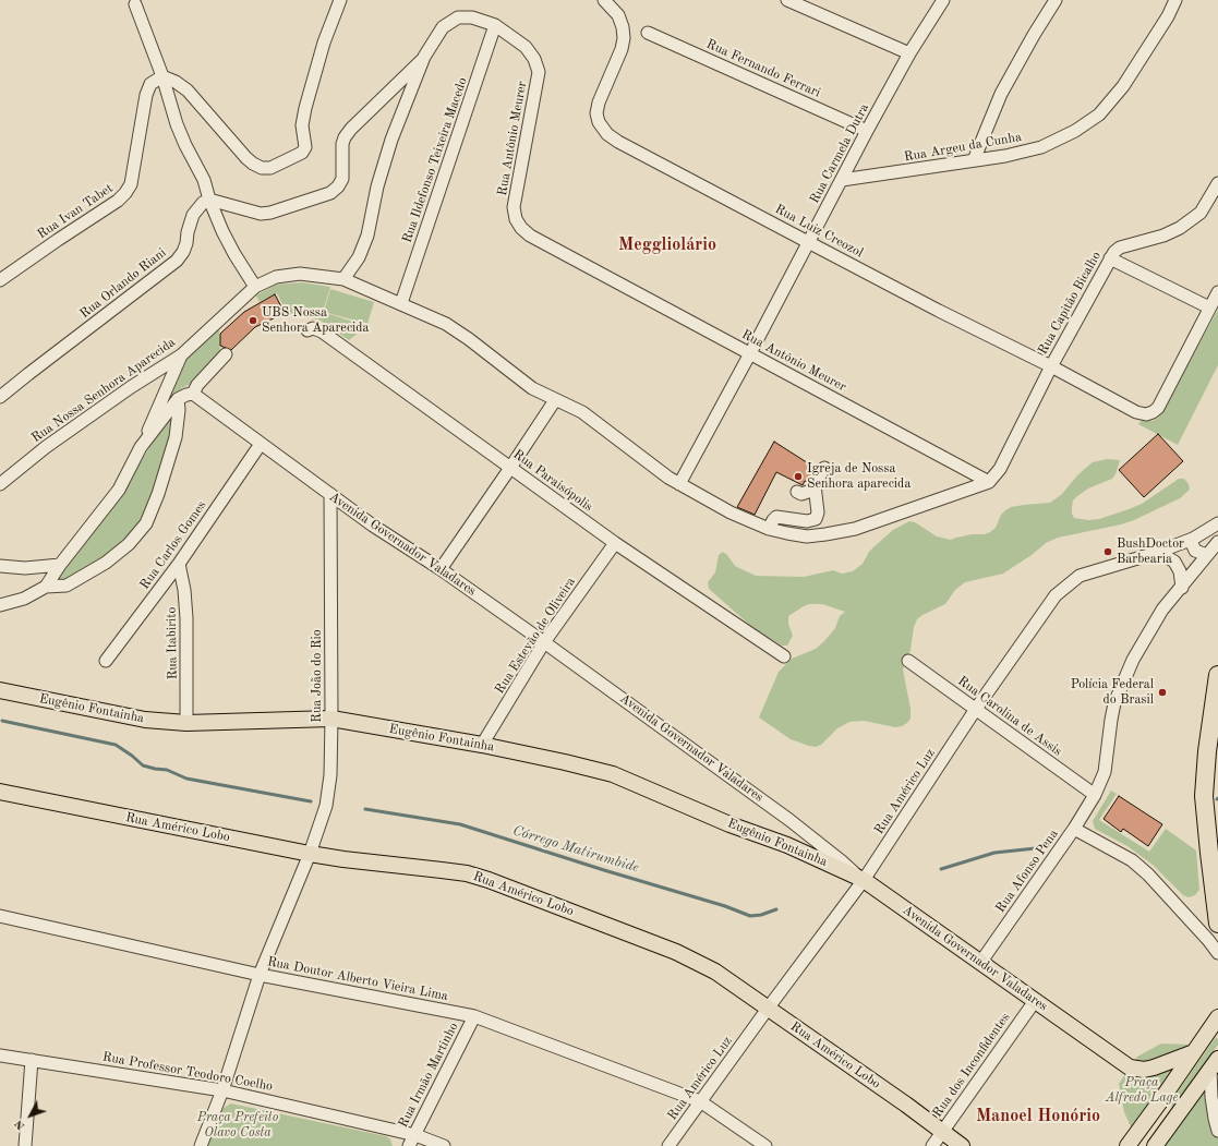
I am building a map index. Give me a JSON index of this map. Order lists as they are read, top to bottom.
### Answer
{
  "streets": {
    "main road": ["Avenida Governador Valadares", "Eugênio Fontainha", "Rua Américo Lobo"],
    "street": [
      "Rua Fernando Ferrari",
      "Rua Antônio Meurer",
      "Rua Argeu da Cunha",
      "Rua Carmela Dutra",
      "Rua Ildefonso Teixeira Macedo",
      "Rua Ivan Tabet",
      "Rua Luiz Creozol",
      "Rua Orlando Riani",
      "Rua Capitão Bicalho",
      "Rua Nossa Senhora Aparecida",
      "Rua Paraisópolis",
      "Rua Carlos Gomes",
      "Rua Estevão de Oliveira",
      "Rua Itabirito",
      "Rua João do Rio",
      "Rua Carolina de Assis",
      "Rua Américo Luz",
      "Rua Afonso Pena",
      "Rua Doutor Alberto Vieira Lima",
      "Rua dos Inconfidentes",
      "Rua Professor Teodoro Coelho",
      "Rua Irmão Martinho"
    ]
  },
  "crossings": [
    ["Rua Fernando Ferrari", "Rua Carmela Dutra"],
    ["Rua Antônio Meurer", "Rua Carmela Dutra"],
    ["Rua Antônio Meurer", "Rua Ildefonso Teixeira Macedo"],
    ["Rua Antônio Meurer", "Rua Capitão Bicalho"],
    ["Rua Antônio Meurer", "Rua Nossa Senhora Aparecida"],
    ["Rua Argeu da Cunha", "Rua Carmela Dutra"],
    ["Rua Carmela Dutra", "Rua Luiz Creozol"],
    ["Rua Carmela Dutra", "Rua Nossa Senhora Aparecida"],
    ["Rua Ildefonso Teixeira Macedo", "Rua Nossa Senhora Aparecida"],
    ["Rua Luiz Creozol", "Rua Capitão Bicalho"],
    ["Rua Capitão Bicalho", "Rua Nossa Senhora Aparecida"],
    ["Rua Paraisópolis", "Rua Estevão de Oliveira"],
    ["Avenida Governador Valadares", "Rua Carlos Gomes"],
    ["Avenida Governador Valadares", "Rua Estevão de Oliveira"],
    ["Avenida Governador Valadares", "Rua João do Rio"],
    ["Avenida Governador Valadares", "Eugênio Fontainha"],
    ["Avenida Governador Valadares", "Rua Américo Luz"],
    ["Avenida Governador Valadares", "Rua Afonso Pena"],
    ["Avenida Governador Valadares", "Rua dos Inconfidentes"],
    ["Rua Carlos Gomes", "Rua Itabirito"],
    ["Rua Estevão de Oliveira", "Eugênio Fontainha"],
    ["Rua Itabirito", "Eugênio Fontainha"],
    ["Rua João do Rio", "Eugênio Fontainha"],
    ["Rua João do Rio", "Rua Américo Lobo"],
    ["Rua João do Rio", "Rua Doutor Alberto Vieira Lima"],
    ["Rua João do Rio", "Rua Professor Teodoro Coelho"],
    ["Eugênio Fontainha", "Rua Américo Luz"],
    ["Rua Carolina de Assis", "Rua Américo Luz"],
    ["Rua Carolina de Assis", "Rua Afonso Pena"],
    ["Rua Américo Luz", "Rua Américo Lobo"],
    ["Rua Américo Luz", "Rua Doutor Alberto Vieira Lima"],
    ["Rua Américo Lobo", "Rua dos Inconfidentes"],
    ["Rua Doutor Alberto Vieira Lima", "Rua Irmão Martinho"],
    ["Rua Professor Teodoro Coelho", "Rua Irmão Martinho"]
  ],
  "districts": ["Meggliolário", "Manoel Honório"],
  "water": ["Córrego Matirumbide"],
  "parks": ["Praça Alfredo Lage", "Praça Prefeito Olavo Costa"],
  "places": [
    "UBS Nossa Senhora Aparecida",
    "Igreja de Nossa Senhora aparecida",
    "BushDoctor Barbearia",
    "Polícia Federal do Brasil"
  ],
  "north": "bottom left"
}
